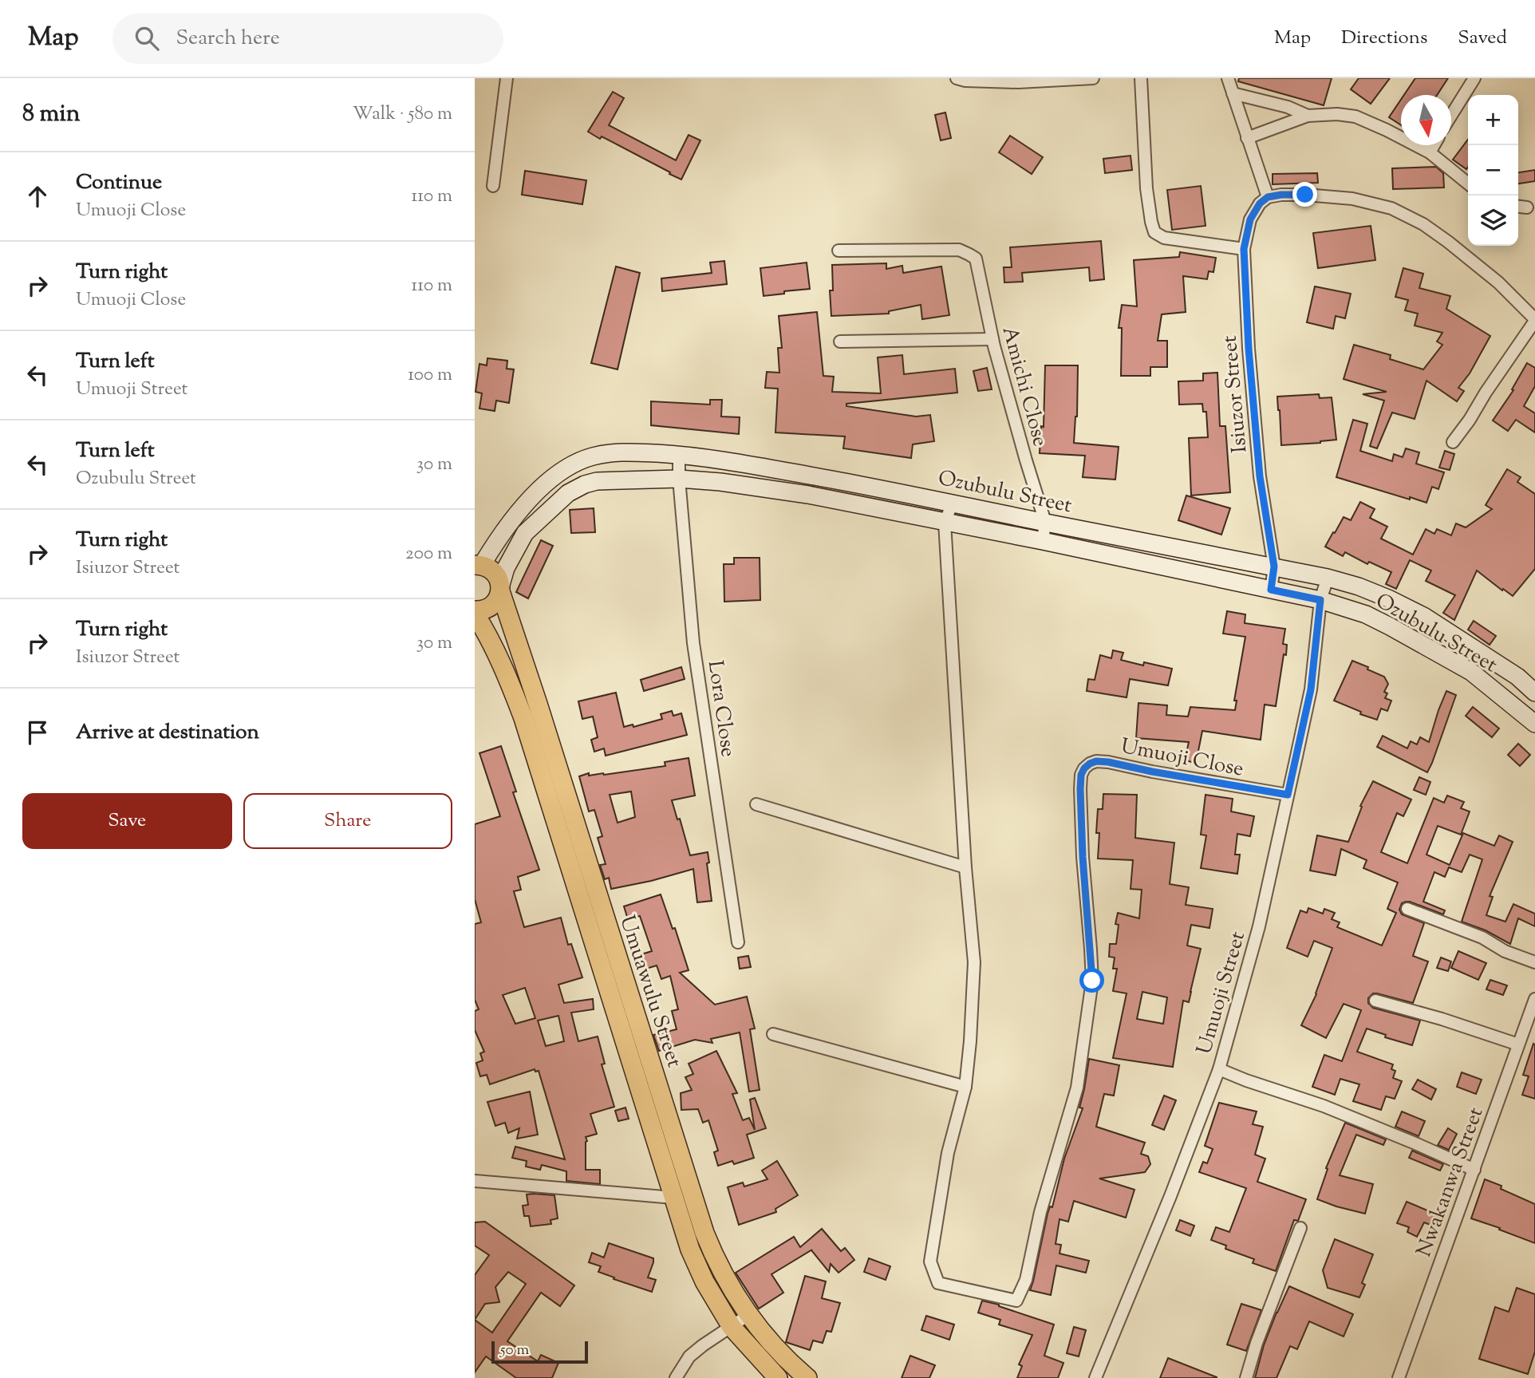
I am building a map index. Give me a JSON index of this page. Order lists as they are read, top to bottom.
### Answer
{
  "streets": {
    "main road": ["Ozubulu Street", "Umuawulu Street"],
    "street": [
      "Amichi Close",
      "Isiuzor Street",
      "Lora Close",
      "Umuoji Close",
      "Umuoji Street",
      "Nwakanwa Street"
    ]
  },
  "crossings": [
    ["Amichi Close", "Ozubulu Street"],
    ["Isiuzor Street", "Ozubulu Street"],
    ["Ozubulu Street", "Lora Close"],
    ["Ozubulu Street", "Umuawulu Street"],
    ["Ozubulu Street", "Umuoji Street"],
    ["Umuoji Close", "Umuoji Street"]
  ],
  "scale_bar": "50 m",
  "north": "bottom",
  "page": {
    "header": "Map",
    "search": "Search here",
    "nav": ["Map", "Directions", "Saved"],
    "heading": ["8 min", "Walk · 580 m"],
    "map_buttons": ["+", "−"],
    "list": [
      ["Continue", "Umuoji Close", "110 m"],
      ["Turn right", "Umuoji Close", "110 m"],
      ["Turn left", "Umuoji Street", "100 m"],
      ["Turn left", "Ozubulu Street", "30 m"],
      ["Turn right", "Isiuzor Street", "200 m"],
      ["Turn right", "Isiuzor Street", "30 m"],
      "Arrive at destination"
    ],
    "buttons": ["Save", "Share"],
    "scale": "50 m"
  }
}
